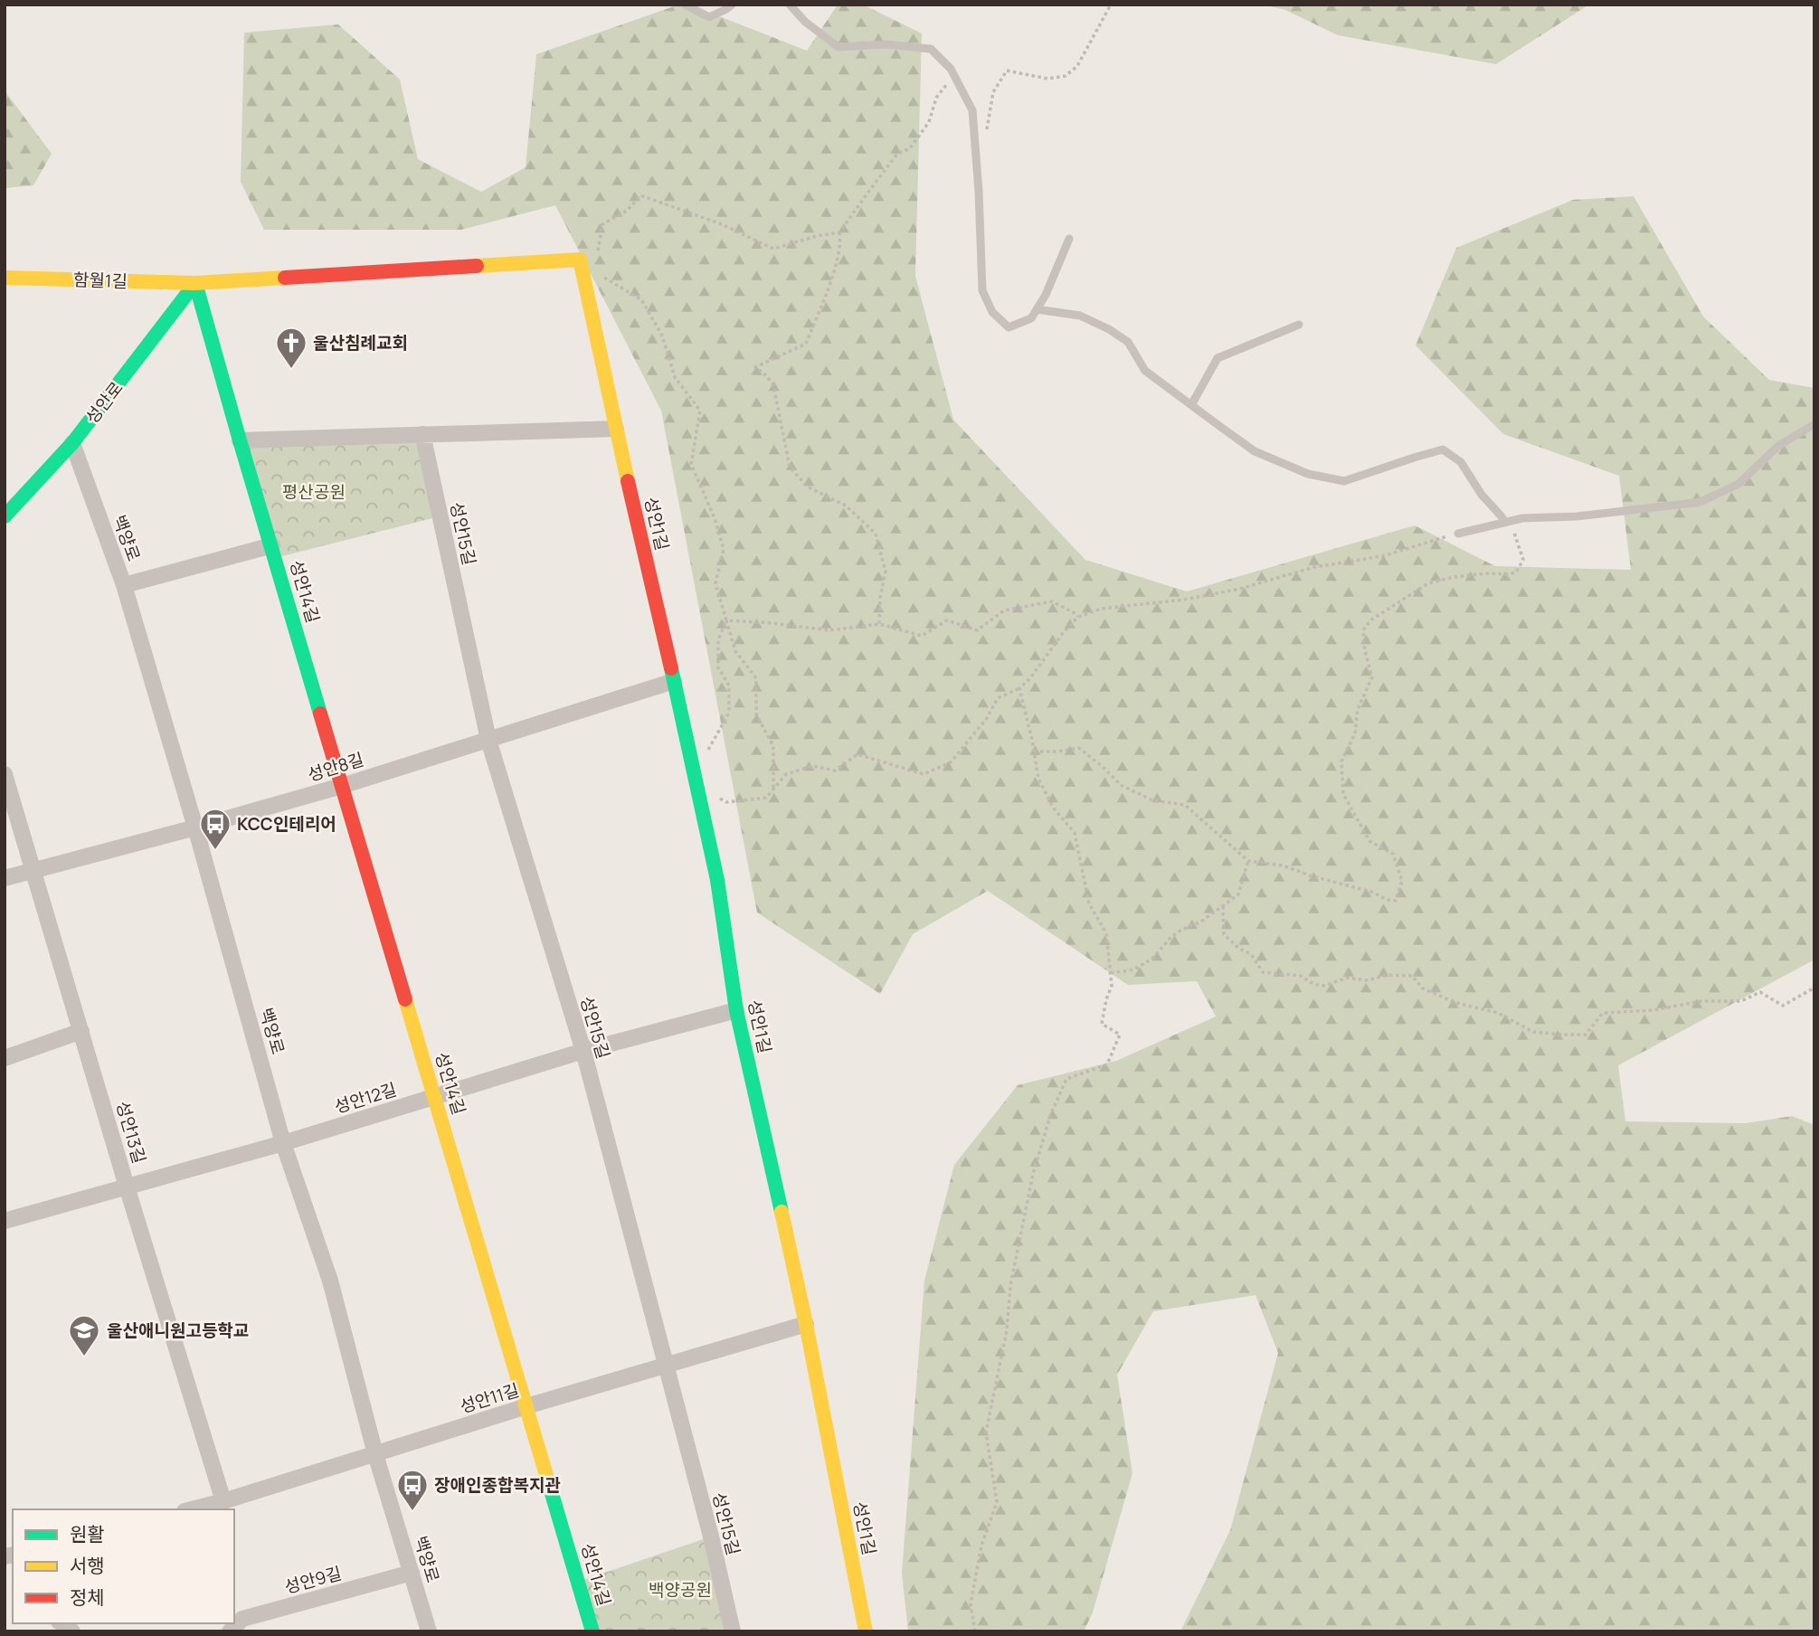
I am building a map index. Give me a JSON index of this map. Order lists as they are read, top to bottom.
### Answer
{
  "streets": {
    "street": [
      "함월1길",
      "성안로",
      "성안1길",
      "성안15길",
      "백양로",
      "성안14길",
      "성안8길",
      "성안12길",
      "성안13길",
      "성안11길",
      "성안9길"
    ]
  },
  "crossings": [
    ["함월1길", "성안로"],
    ["함월1길", "성안14길"],
    ["성안로", "백양로"],
    ["성안로", "성안14길"],
    ["성안1길", "성안8길"],
    ["성안1길", "성안12길"],
    ["성안1길", "성안11길"],
    ["성안15길", "성안8길"],
    ["성안15길", "성안12길"],
    ["성안15길", "성안11길"],
    ["백양로", "성안14길"],
    ["백양로", "성안8길"],
    ["백양로", "성안12길"],
    ["백양로", "성안11길"],
    ["백양로", "성안9길"],
    ["성안14길", "성안8길"],
    ["성안14길", "성안12길"],
    ["성안14길", "성안11길"],
    ["성안8길", "성안13길"],
    ["성안12길", "성안13길"],
    ["성안13길", "성안11길"]
  ],
  "parks": ["평산공원", "백양공원"],
  "places": {
    "church": ["울산침례교회"],
    "bus stop": ["KCC인테리어", "장애인종합복지관"],
    "school or university": ["울산애니원고등학교"]
  },
  "legend": ["원활", "서행", "정체"]
}
